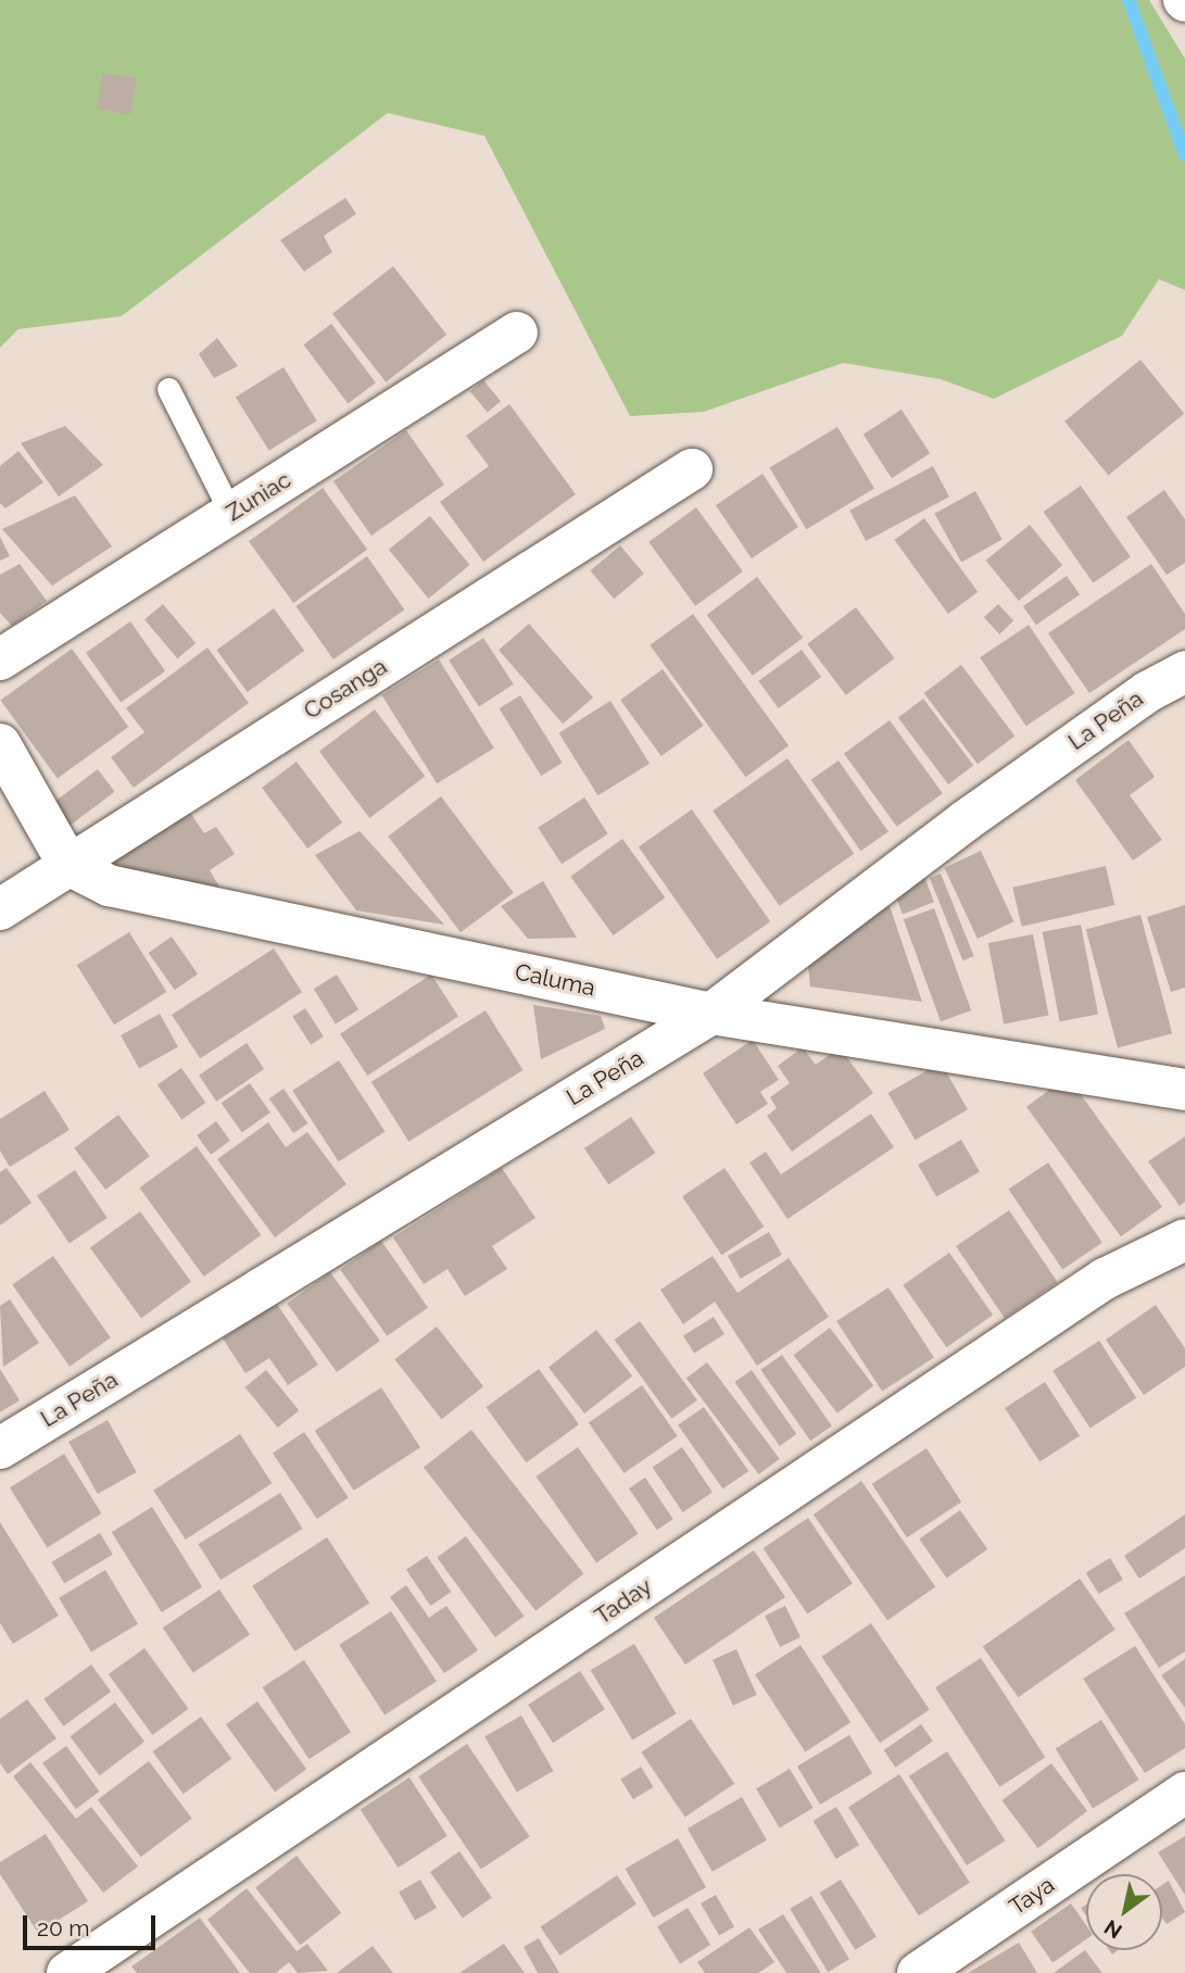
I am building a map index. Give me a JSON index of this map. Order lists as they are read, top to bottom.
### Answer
{
  "streets": {
    "street": [
      "Zuniac",
      "Cosanga",
      "La Peña",
      "Caluma",
      "Taday",
      "Taya"
    ]
  },
  "crossings": [
    ["Cosanga", "Caluma"],
    ["La Peña", "Caluma"]
  ],
  "scale_bar": "20 m",
  "north": "bottom left"
}
